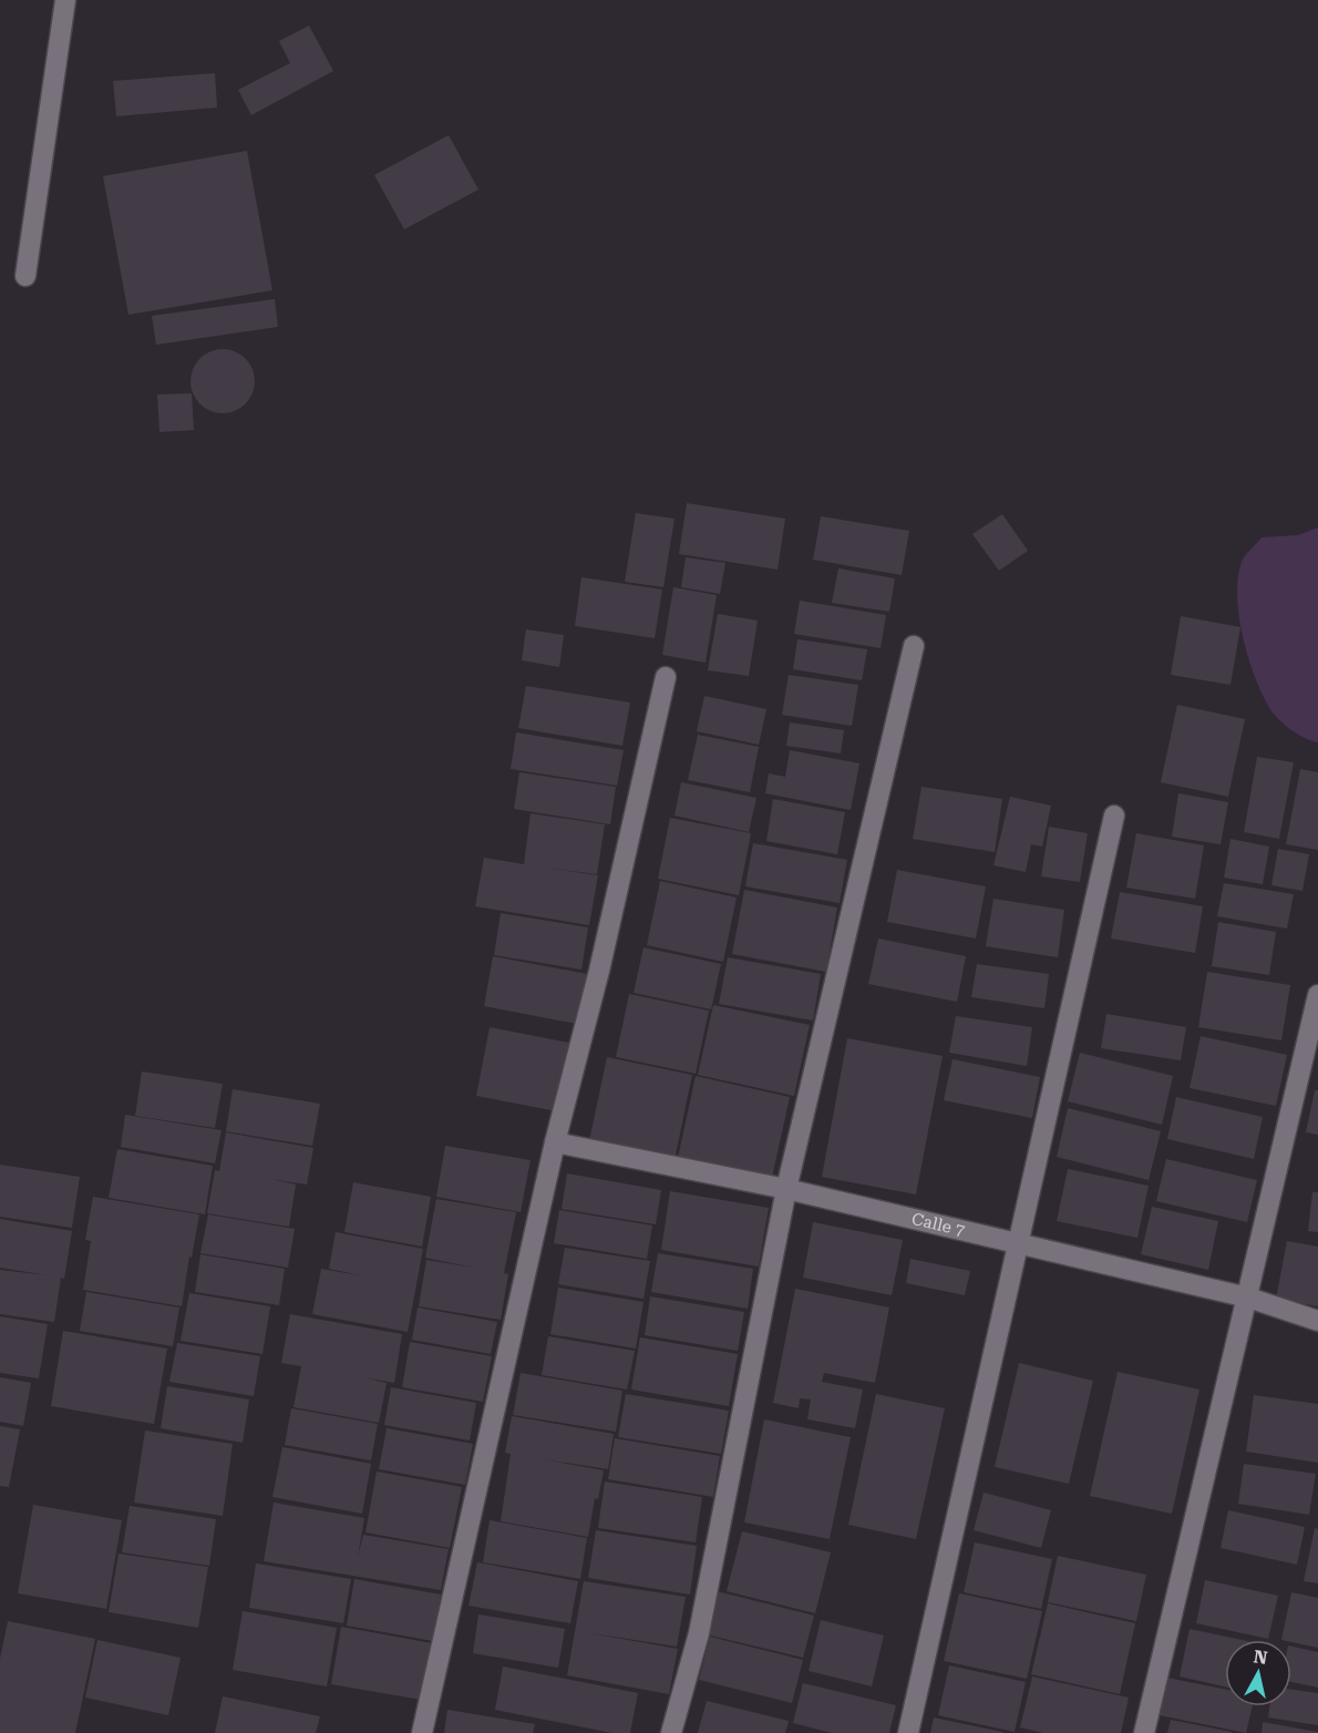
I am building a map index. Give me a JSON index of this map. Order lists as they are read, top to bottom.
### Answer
{
  "streets": {
    "street": ["Calle 7"]
  },
  "north": "top"
}
